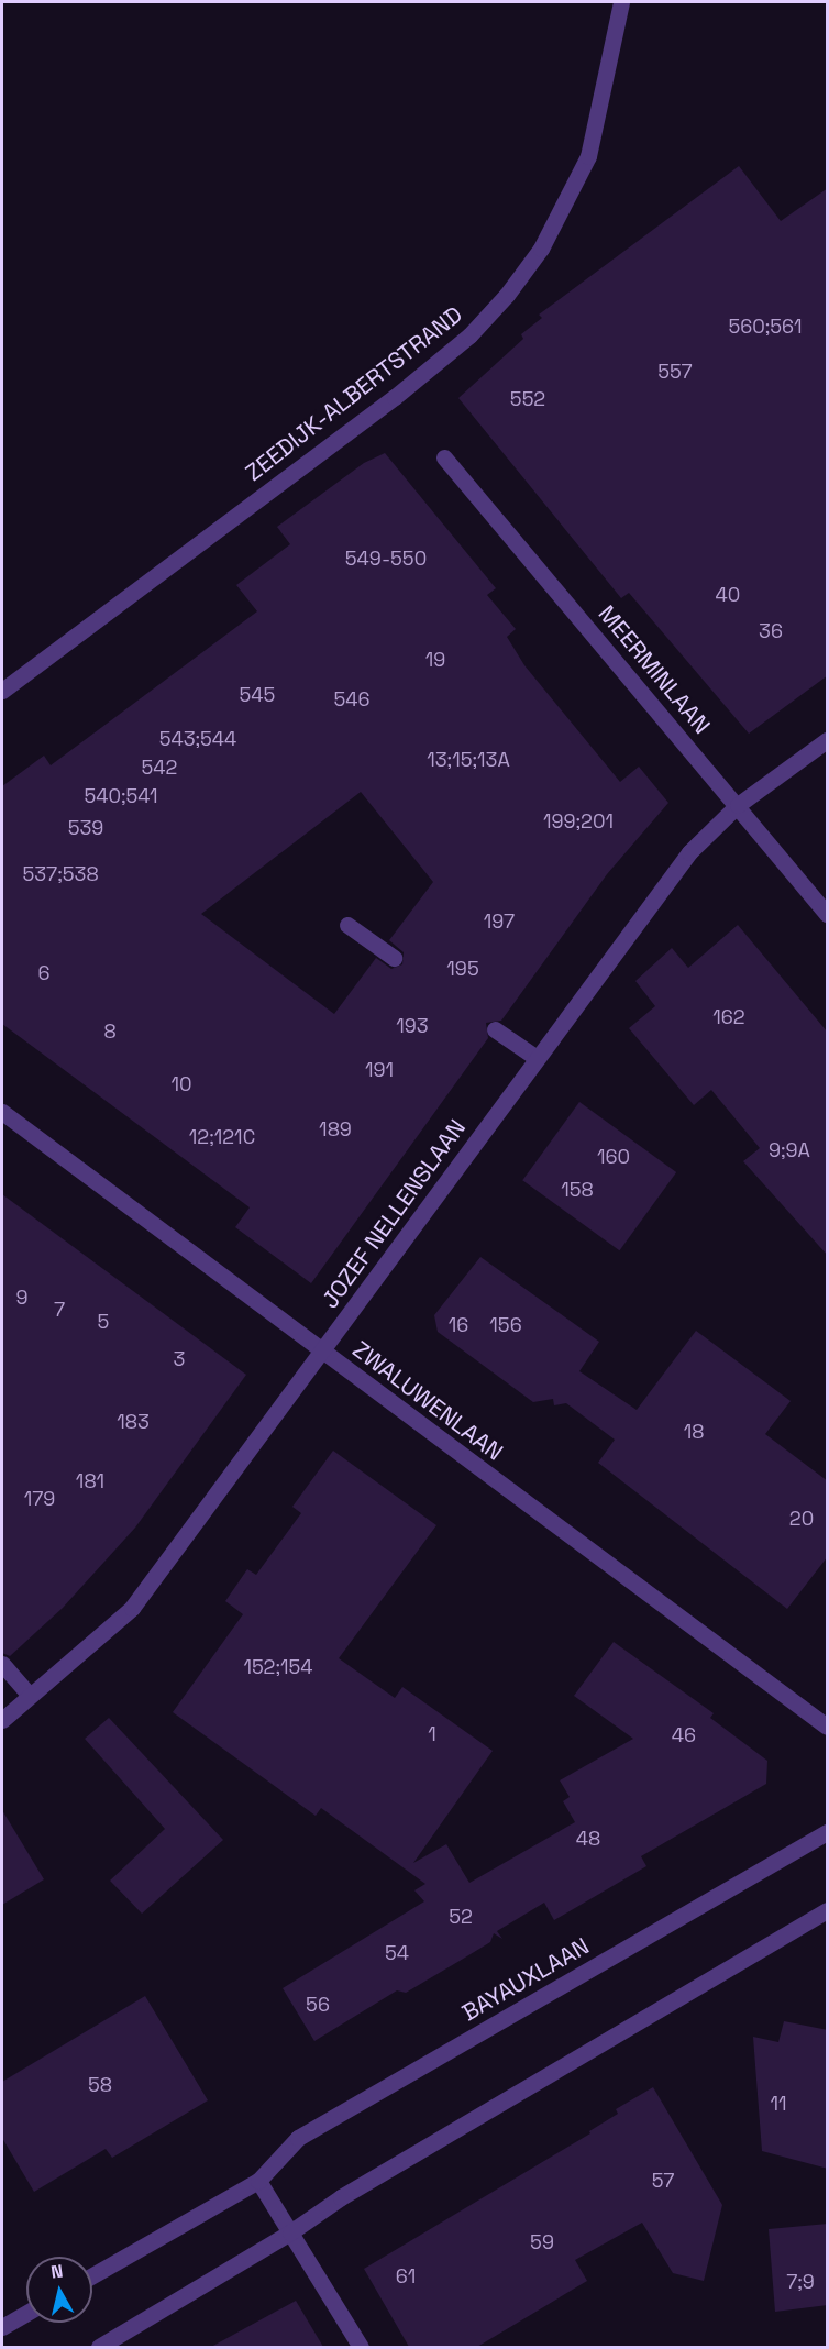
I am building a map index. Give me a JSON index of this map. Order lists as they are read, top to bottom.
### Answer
{
  "streets": {
    "street": [
      "ZEEDIJK-ALBERTSTRAND",
      "MEERMINLAAN",
      "JOZEF NELLENSLAAN",
      "ZWALUWENLAAN",
      "BAYAUXLAAN"
    ]
  },
  "crossings": [
    ["MEERMINLAAN", "JOZEF NELLENSLAAN"],
    ["JOZEF NELLENSLAAN", "ZWALUWENLAAN"]
  ],
  "house_numbers": [
    "560;561",
    "557",
    "552",
    "549-550",
    "40",
    "36",
    "19",
    "545",
    "546",
    "543;544",
    "13;15;13A",
    "542",
    "540;541",
    "199;201",
    "539",
    "537;538",
    "197",
    "195",
    "6",
    "162",
    "193",
    "8",
    "191",
    "10",
    "189",
    "12;121C",
    "9;9A",
    "160",
    "158",
    "9",
    "7",
    "5",
    "16",
    "156",
    "3",
    "183",
    "18",
    "181",
    "179",
    "20",
    "152;154",
    "1",
    "46",
    "48",
    "52",
    "54",
    "56",
    "58",
    "11",
    "57",
    "59",
    "61",
    "7;9"
  ],
  "north": "top"
}
